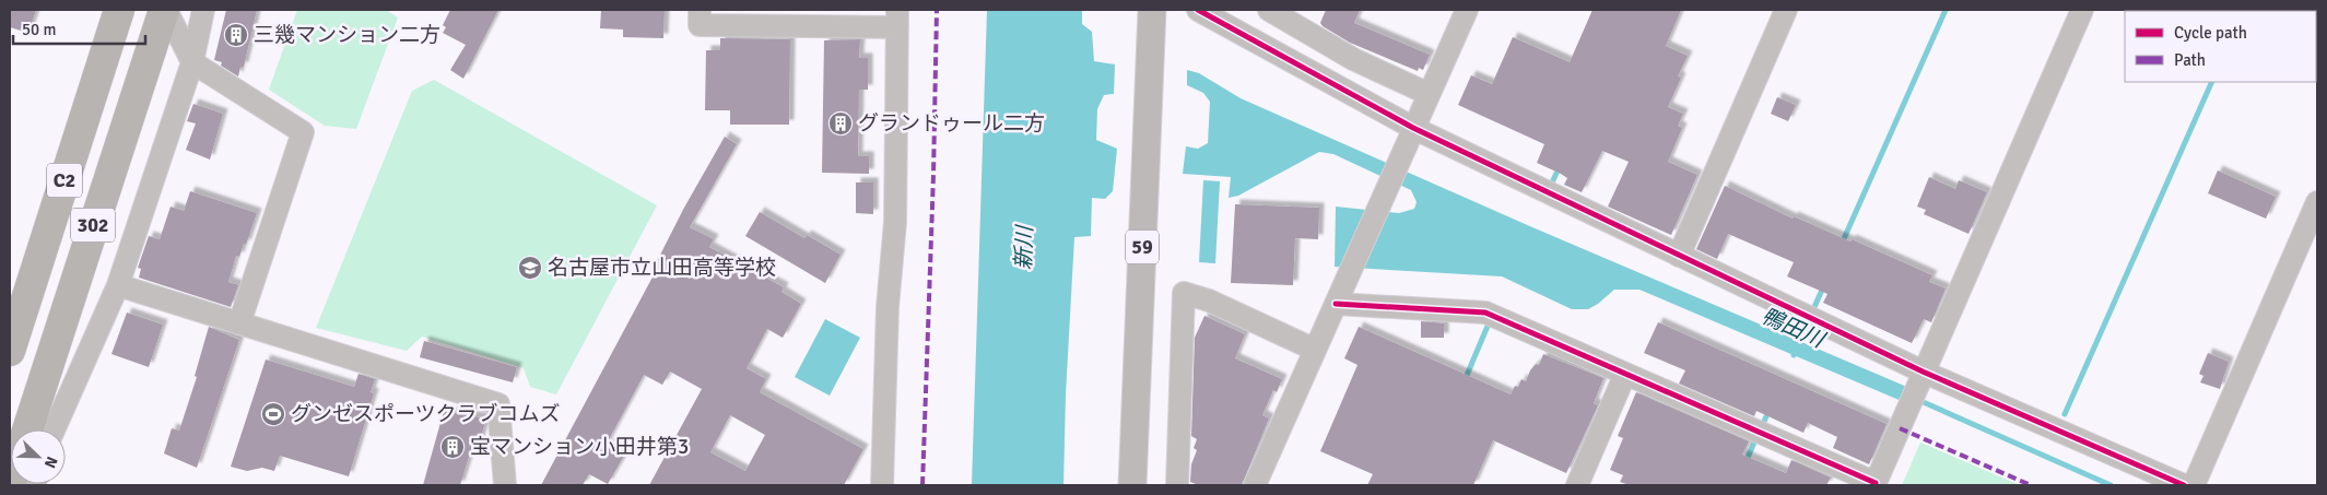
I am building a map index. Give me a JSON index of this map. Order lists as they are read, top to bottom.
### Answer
{
  "streets": {
    "highway": ["C2", "302"],
    "main road": ["59"]
  },
  "water": ["新川", "鴨田川"],
  "places": {
    "building": ["三幾マンション二方", "グランドゥール二方", "宝マンション小田井第3"],
    "school or university": ["名古屋市立山田高等学校"],
    "sports": ["グンゼスポーツクラブコムズ"]
  },
  "legend": ["Cycle path", "Path"],
  "scale_bar": "50 m",
  "north": "bottom right"
}
